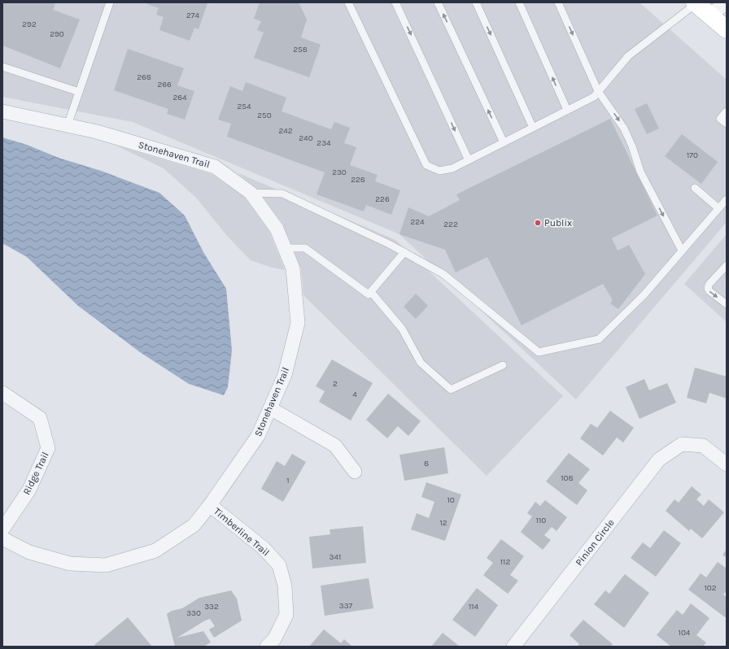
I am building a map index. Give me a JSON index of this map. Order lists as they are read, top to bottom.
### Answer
{
  "streets": {
    "street": [
      "Stonehaven Trail",
      "Ridge Trail",
      "Timberline Trail",
      "Pinion Circle"
    ]
  },
  "crossings": [
    ["Stonehaven Trail", "Timberline Trail"]
  ],
  "places": ["Publix"],
  "house_numbers": [
    "274",
    "292",
    "290",
    "258",
    "268",
    "266",
    "264",
    "254",
    "250",
    "242",
    "240",
    "234",
    "170",
    "230",
    "228",
    "226",
    "224",
    "222",
    "2",
    "4",
    "8",
    "108",
    "1",
    "10",
    "110",
    "12",
    "341",
    "112",
    "102",
    "337",
    "332",
    "114",
    "330",
    "104"
  ]
}
